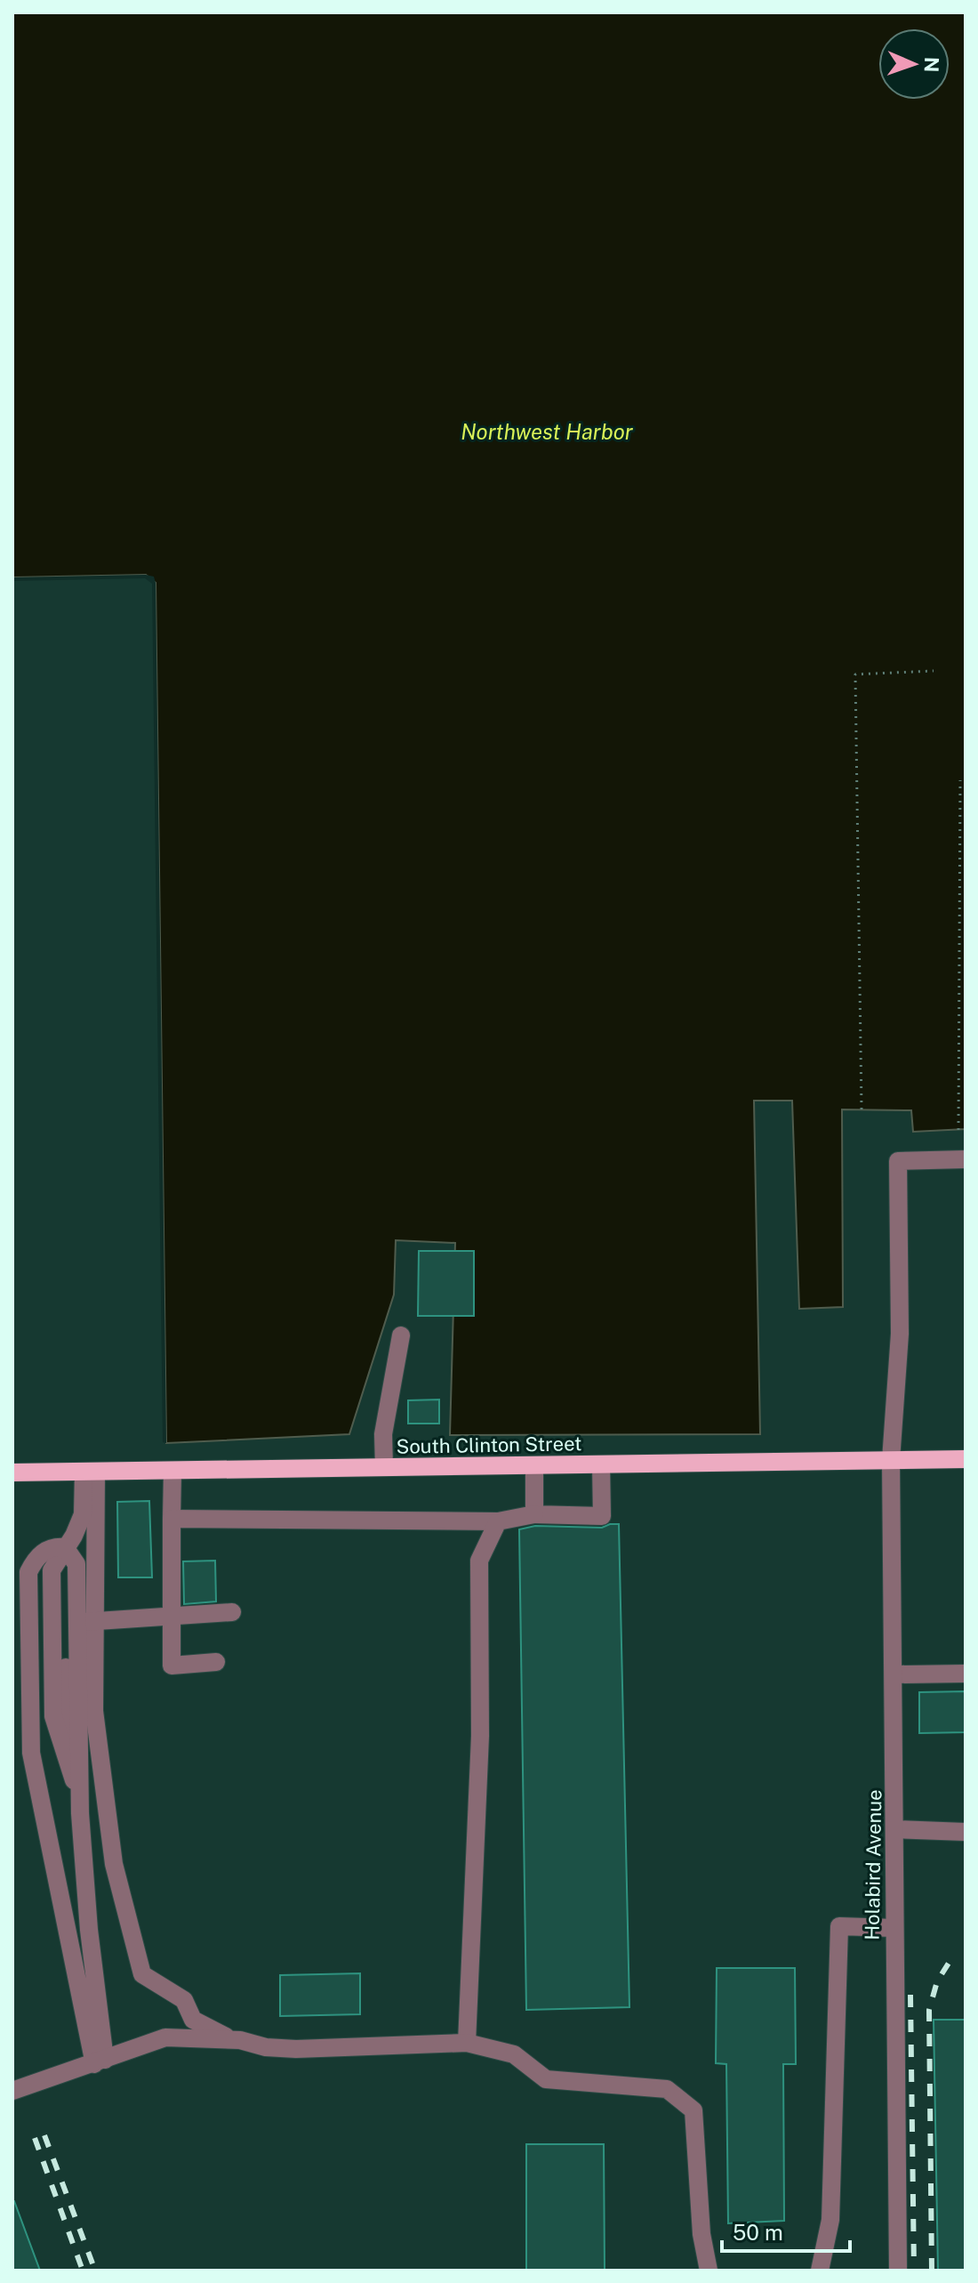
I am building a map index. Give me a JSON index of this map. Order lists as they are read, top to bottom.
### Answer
{
  "streets": {
    "main road": ["South Clinton Street"],
    "street": ["Holabird Avenue"]
  },
  "crossings": [
    ["South Clinton Street", "Holabird Avenue"]
  ],
  "water": ["Northwest Harbor"],
  "scale_bar": "50 m",
  "north": "right"
}
